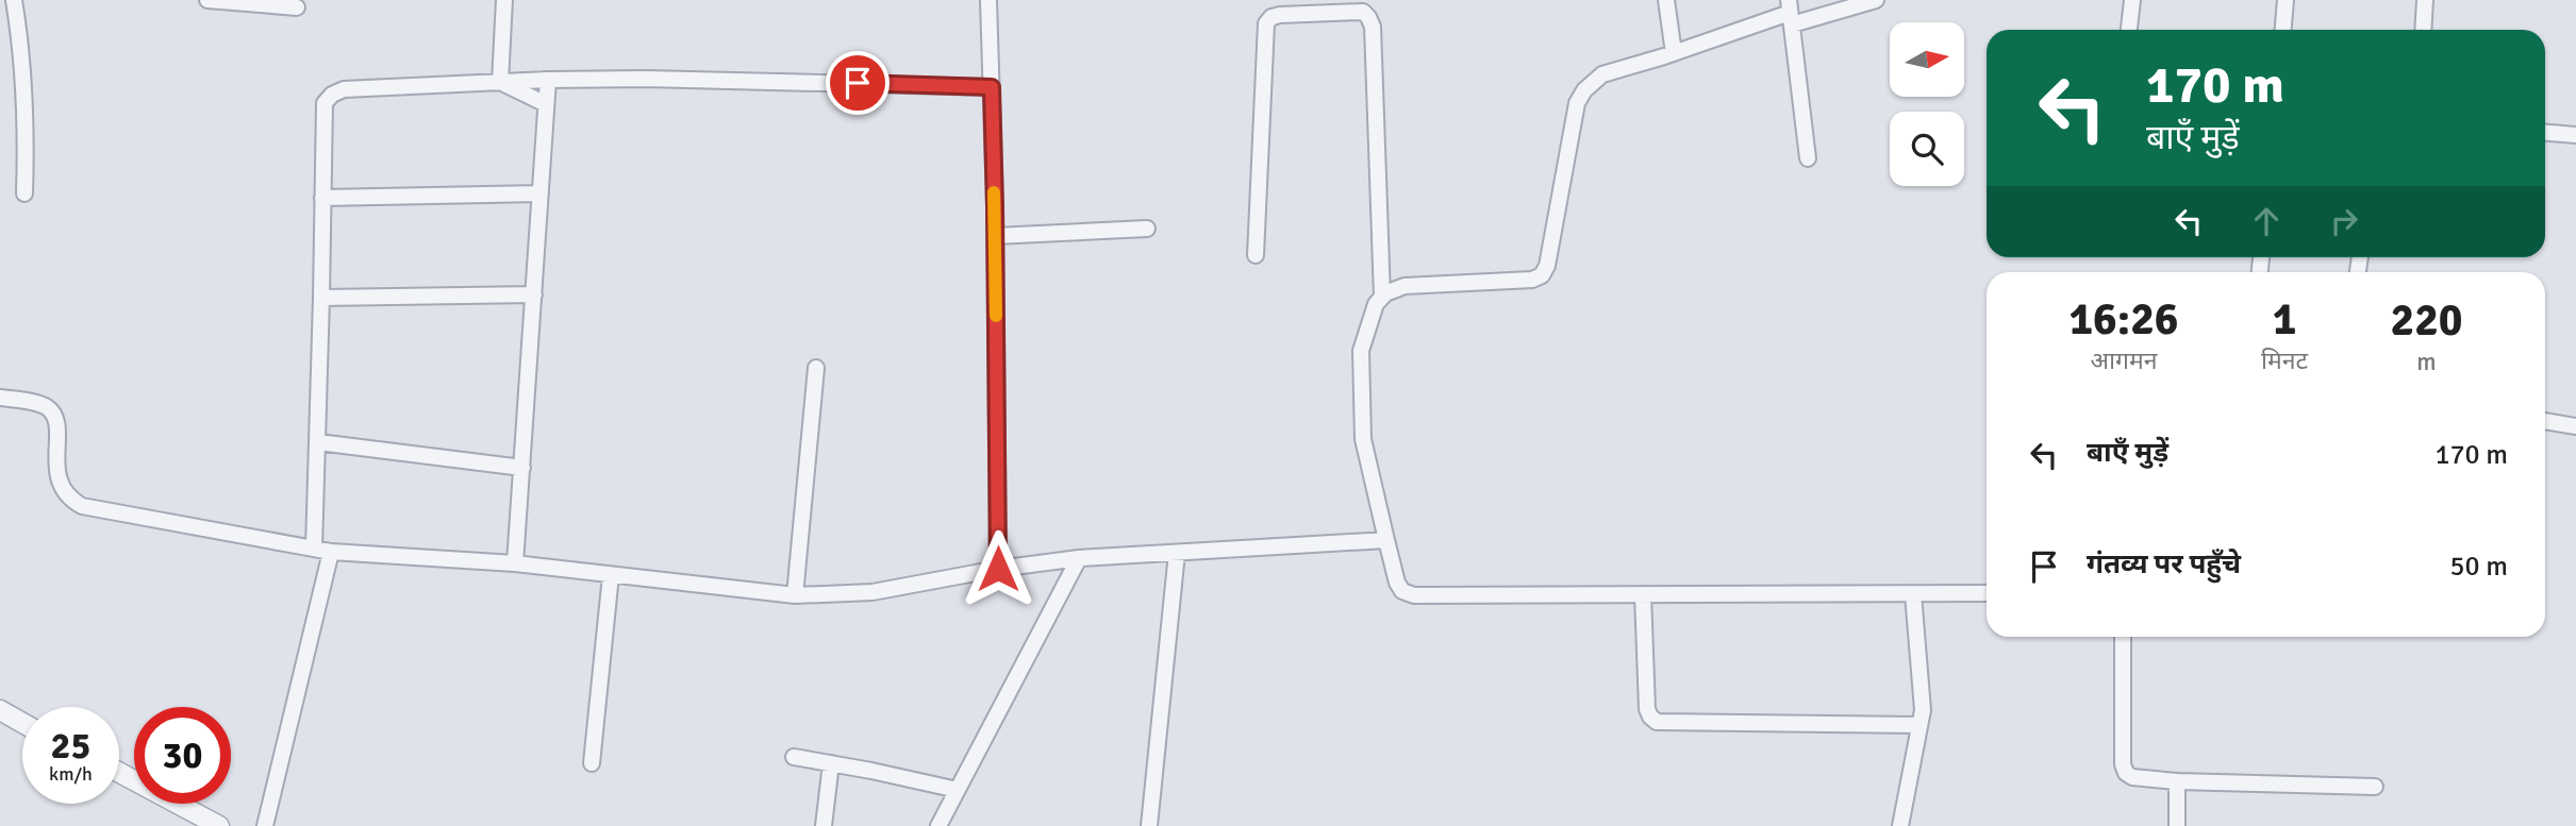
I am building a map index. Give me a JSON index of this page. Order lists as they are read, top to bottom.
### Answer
{
  "north": "right",
  "page": {
    "turn": ["170 m", "बाएँ मुड़ें"],
    "eta": [
      "16:26",
      "आगमन",
      "1",
      "मिनट",
      "220",
      "m"
    ],
    "list": [
      {
        "name": "बाएँ मुड़ें",
        "value": "170 m"
      },
      {
        "name": "गंतव्य पर पहुँचे",
        "value": "50 m"
      }
    ],
    "speed": "25 km/h",
    "limit": "30"
  }
}
